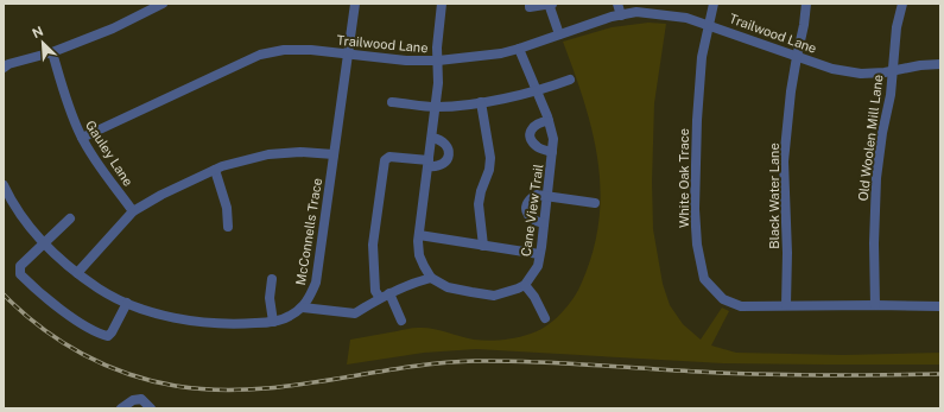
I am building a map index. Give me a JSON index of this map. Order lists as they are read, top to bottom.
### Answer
{
  "streets": {
    "street": [
      "Trailwood Lane",
      "Old Woolen Mill Lane",
      "Gauley Lane",
      "White Oak Trace",
      "Black Water Lane",
      "Cane View Trail",
      "McConnells Trace"
    ]
  },
  "crossings": [
    ["Trailwood Lane", "Old Woolen Mill Lane"],
    ["Trailwood Lane", "Gauley Lane"],
    ["Trailwood Lane", "White Oak Trace"],
    ["Trailwood Lane", "Black Water Lane"],
    ["Trailwood Lane", "Cane View Trail"],
    ["Trailwood Lane", "McConnells Trace"],
    ["Old Woolen Mill Lane", "White Oak Trace"],
    ["White Oak Trace", "Black Water Lane"]
  ],
  "north": "top left"
}
